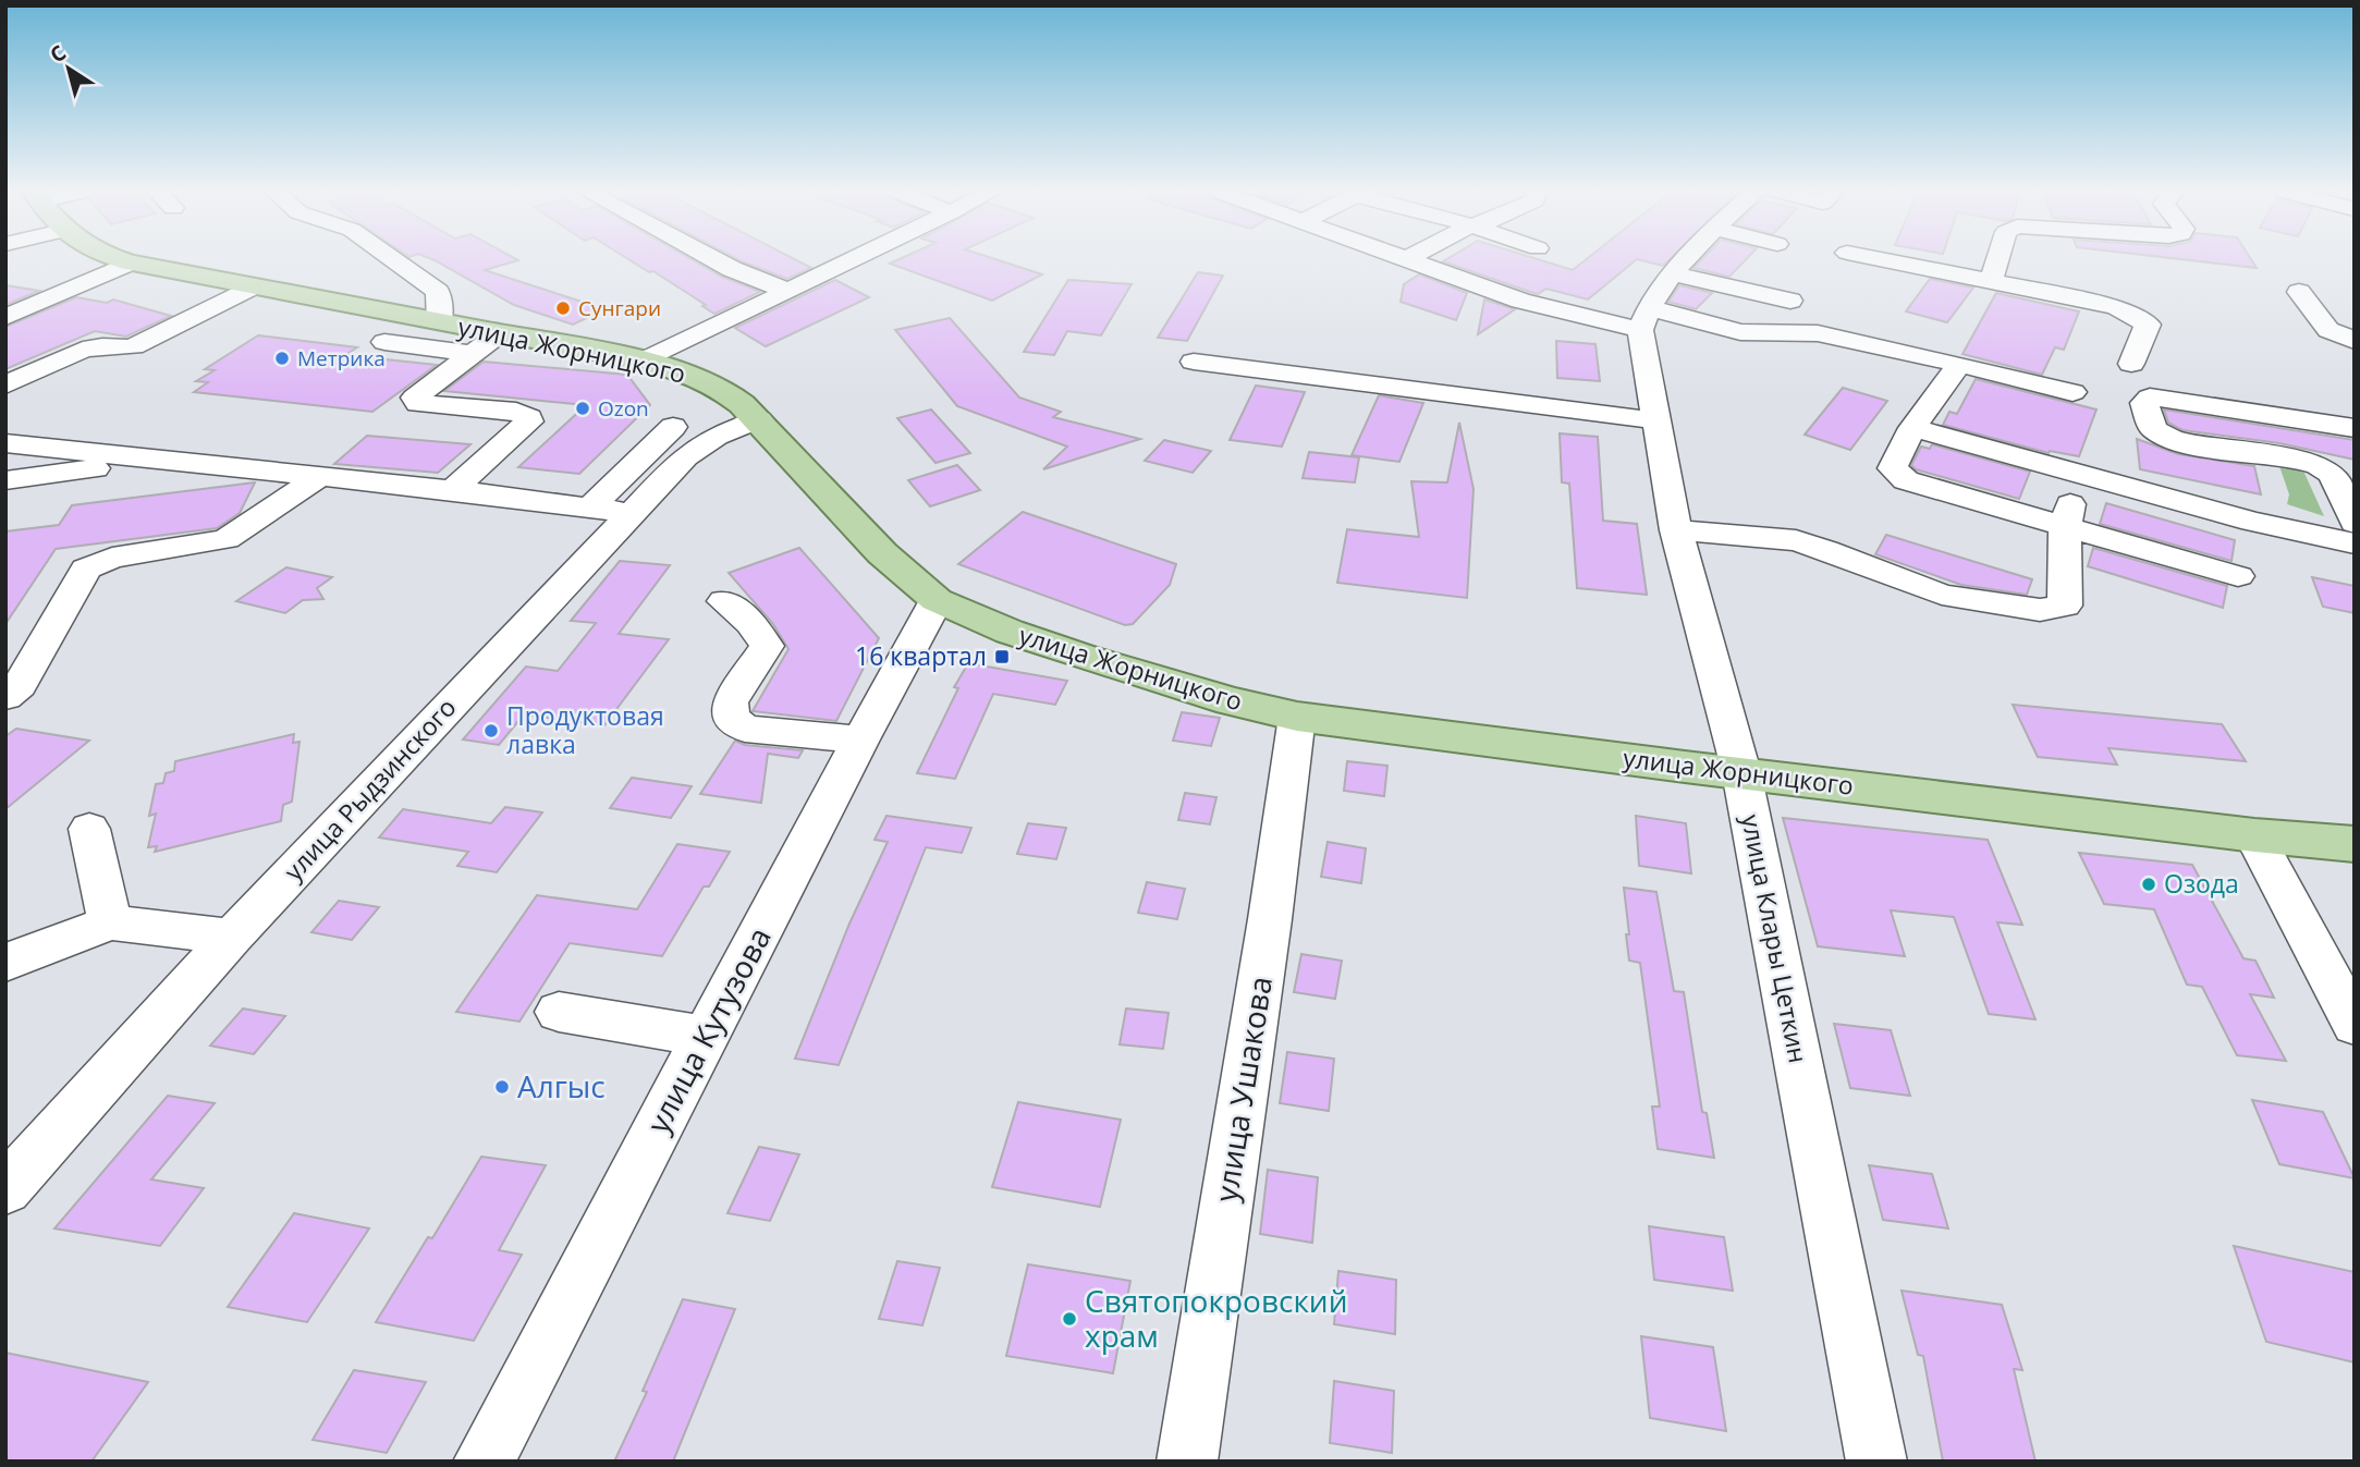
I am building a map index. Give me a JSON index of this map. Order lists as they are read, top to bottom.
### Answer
{
  "streets": {
    "main road": ["улица Жорницкого"],
    "street": [
      "улица Рыдзинского",
      "улица Клары Цеткин",
      "улица Кутузова",
      "улица Ушакова"
    ]
  },
  "crossings": [
    ["улица Жорницкого", "улица Рыдзинского"],
    ["улица Жорницкого", "улица Клары Цеткин"],
    ["улица Жорницкого", "улица Кутузова"],
    ["улица Жорницкого", "улица Ушакова"]
  ],
  "places": {
    "other": [
      "Сунгари",
      "Метрика",
      "Ozon",
      "Продуктовая лавка",
      "Озода",
      "Алгыс",
      "Святопокровский храм"
    ],
    "transit": ["16 квартал"]
  },
  "north": "top left"
}
